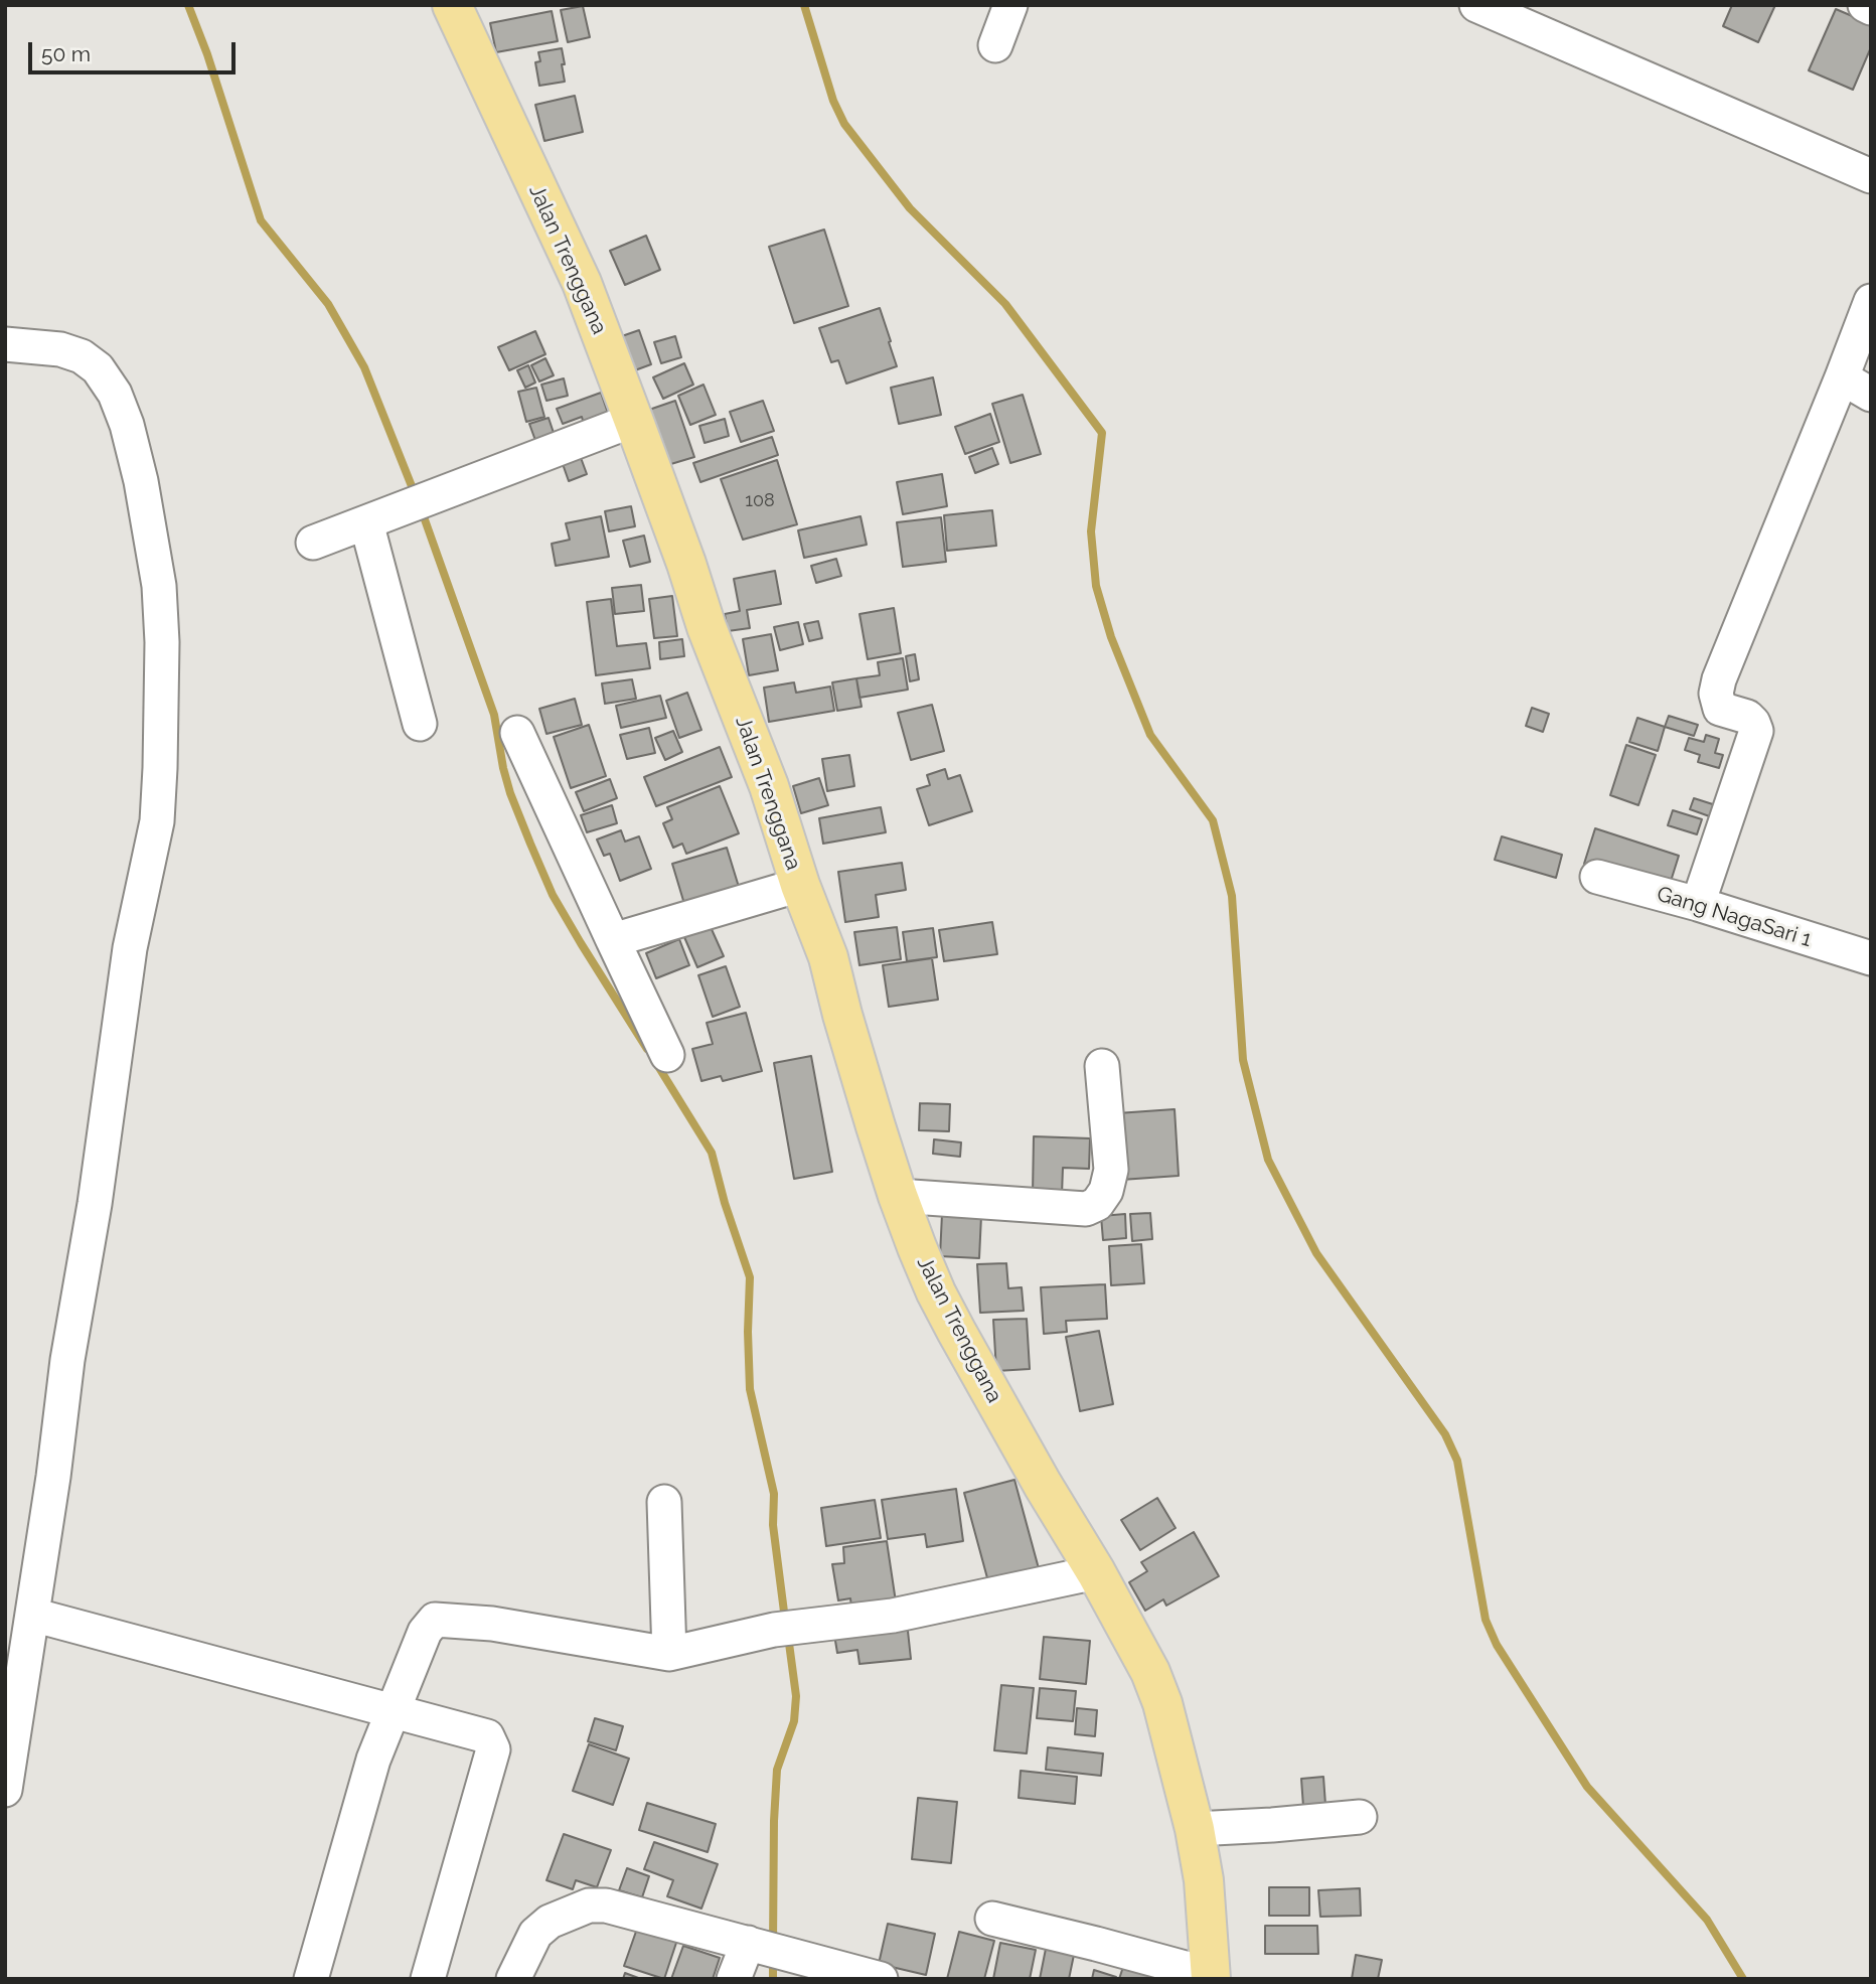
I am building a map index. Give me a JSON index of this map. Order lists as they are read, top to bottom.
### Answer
{
  "streets": {
    "main road": ["Jalan Trenggana"],
    "street": ["Gang NagaSari 1"]
  },
  "house_numbers": ["108"],
  "scale_bar": "50 m"
}
